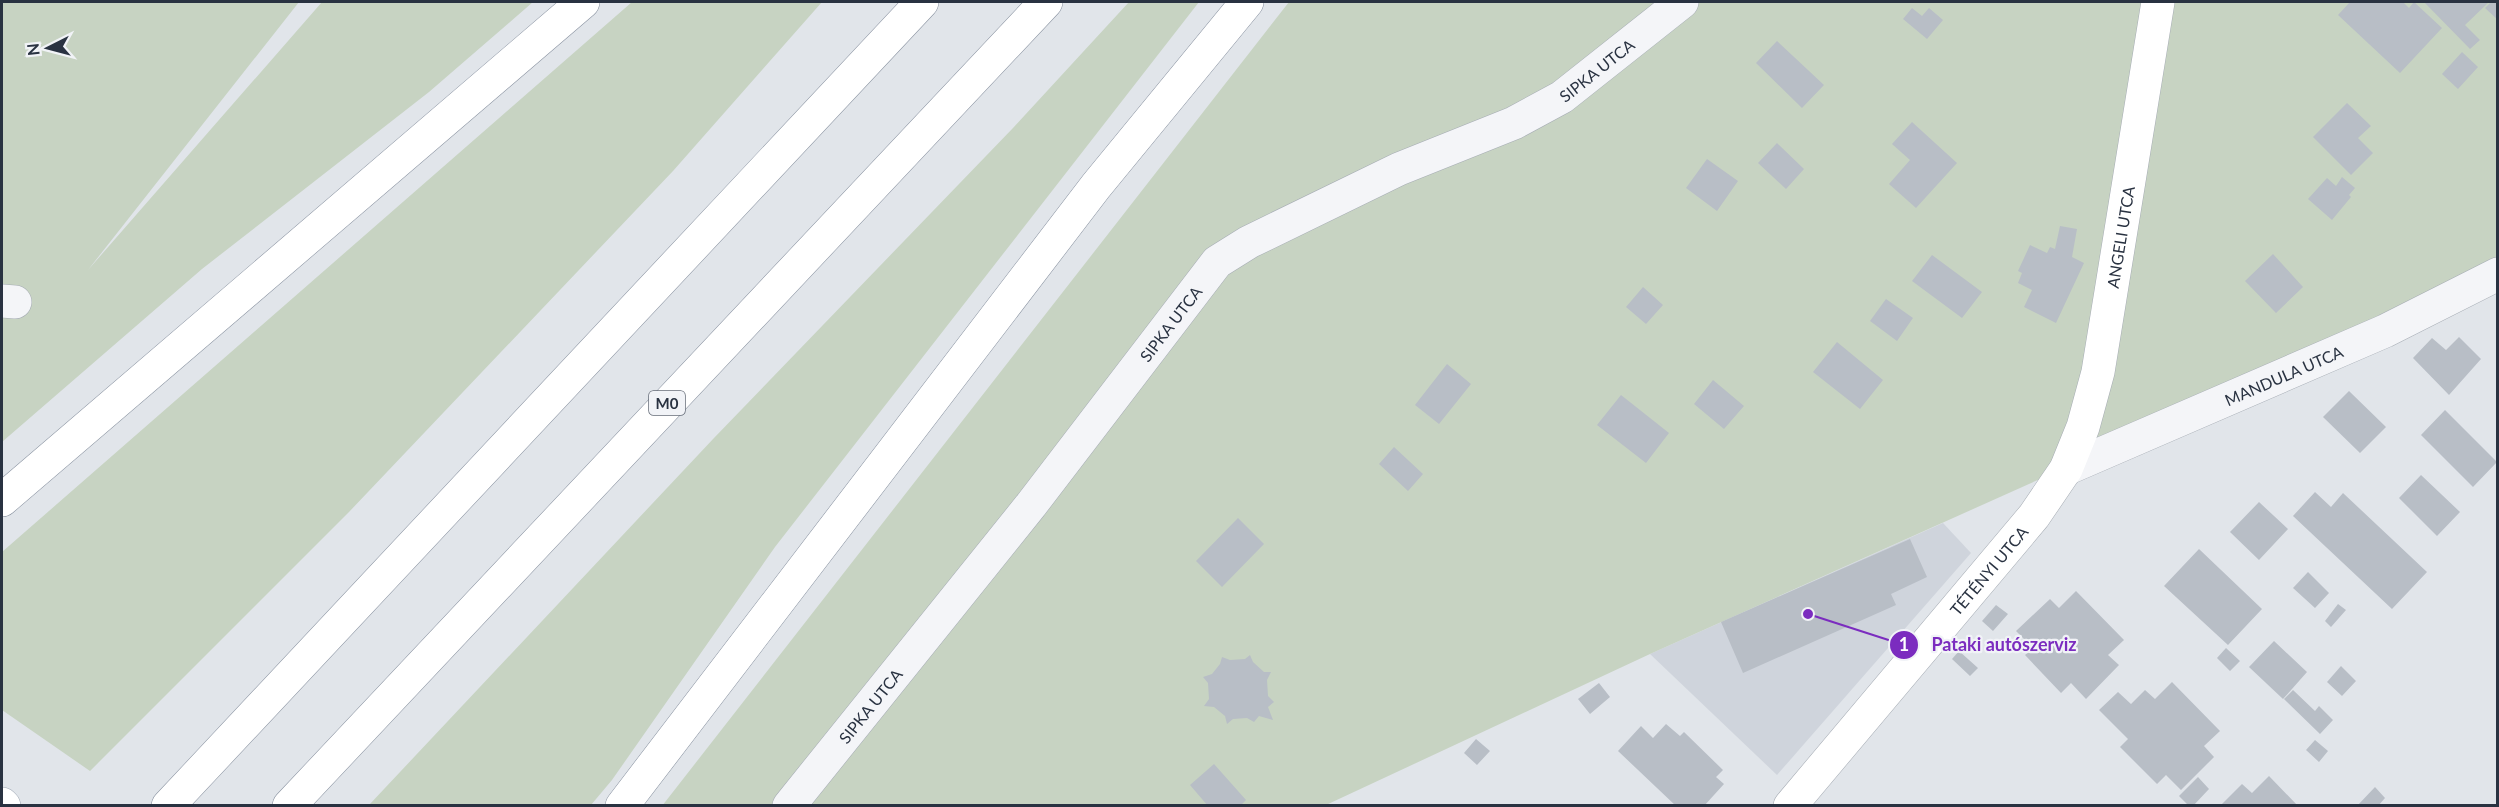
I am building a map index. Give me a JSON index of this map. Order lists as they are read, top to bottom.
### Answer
{
  "streets": {
    "main road": ["ANGELI UTCA", "M0", "TÉTÉNYI UTCA"],
    "street": ["SIPKA UTCA", "MANDULA UTCA"]
  },
  "crossings": [
    ["ANGELI UTCA", "MANDULA UTCA"],
    ["ANGELI UTCA", "TÉTÉNYI UTCA"],
    ["MANDULA UTCA", "TÉTÉNYI UTCA"]
  ],
  "places": ["Pataki autószerviz"],
  "north": "left"
}
